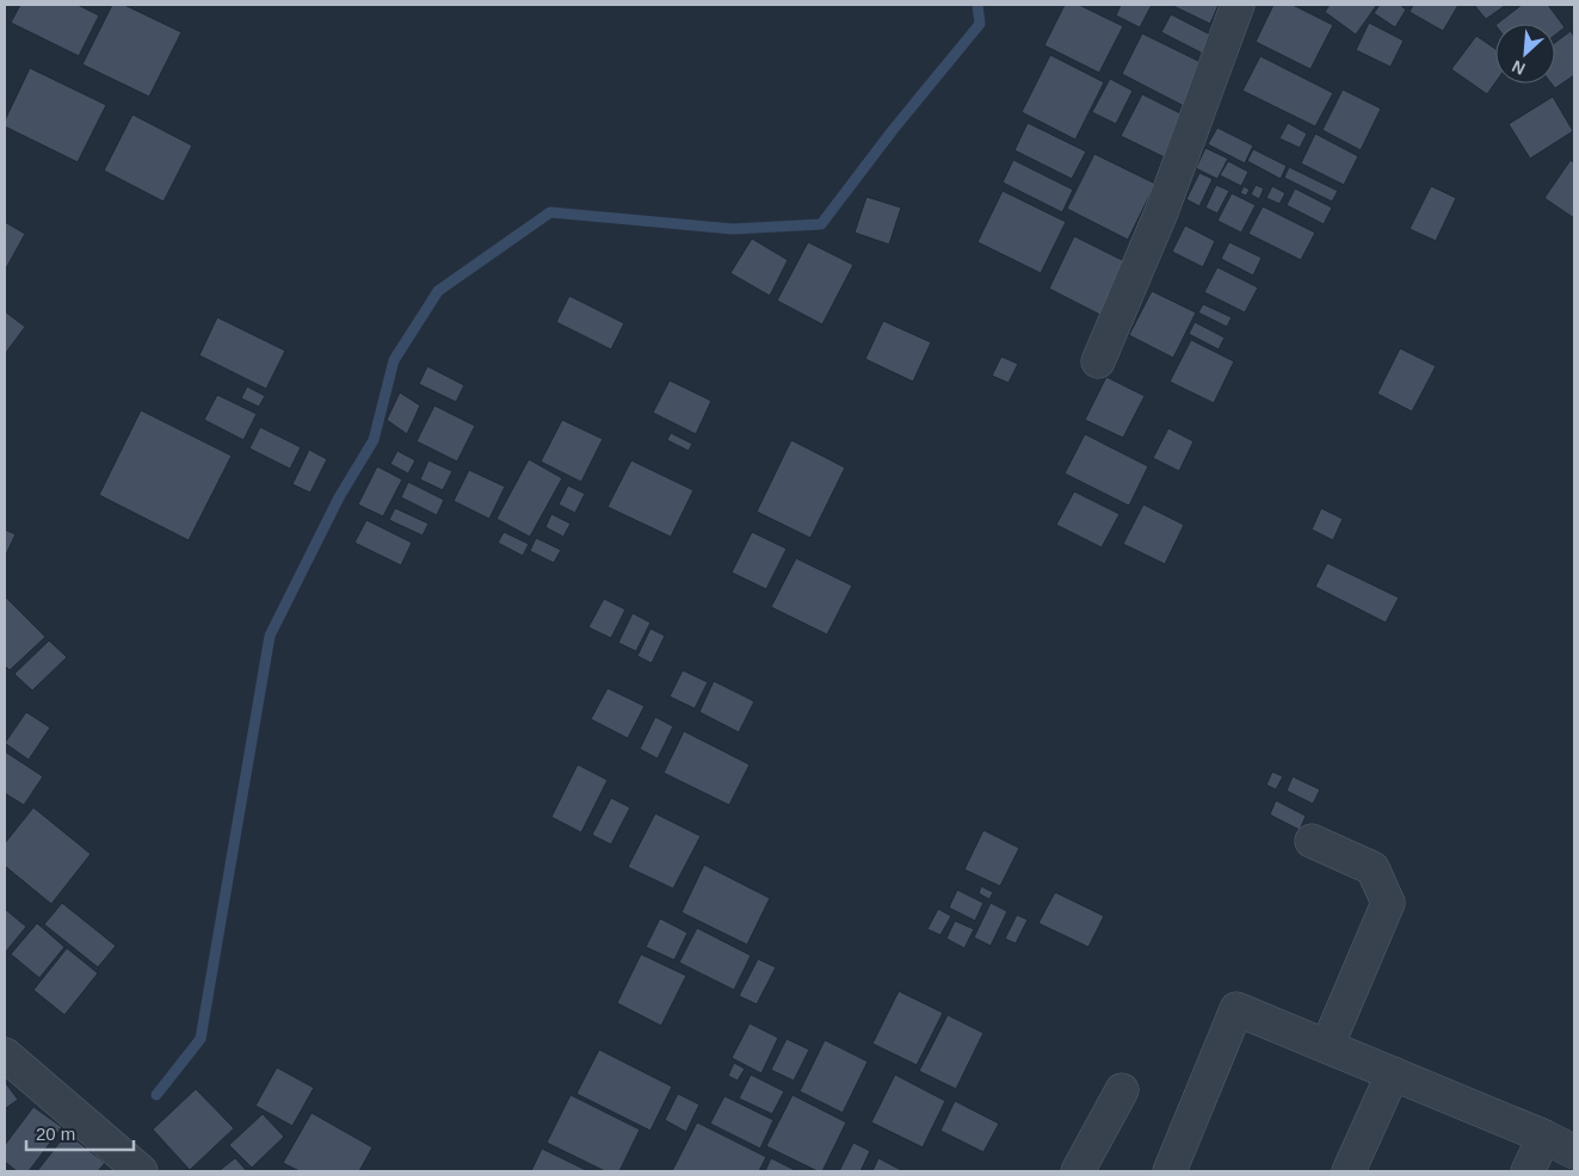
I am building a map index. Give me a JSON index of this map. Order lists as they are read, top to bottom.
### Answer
{
  "scale_bar": "20 m",
  "north": "bottom left"
}
